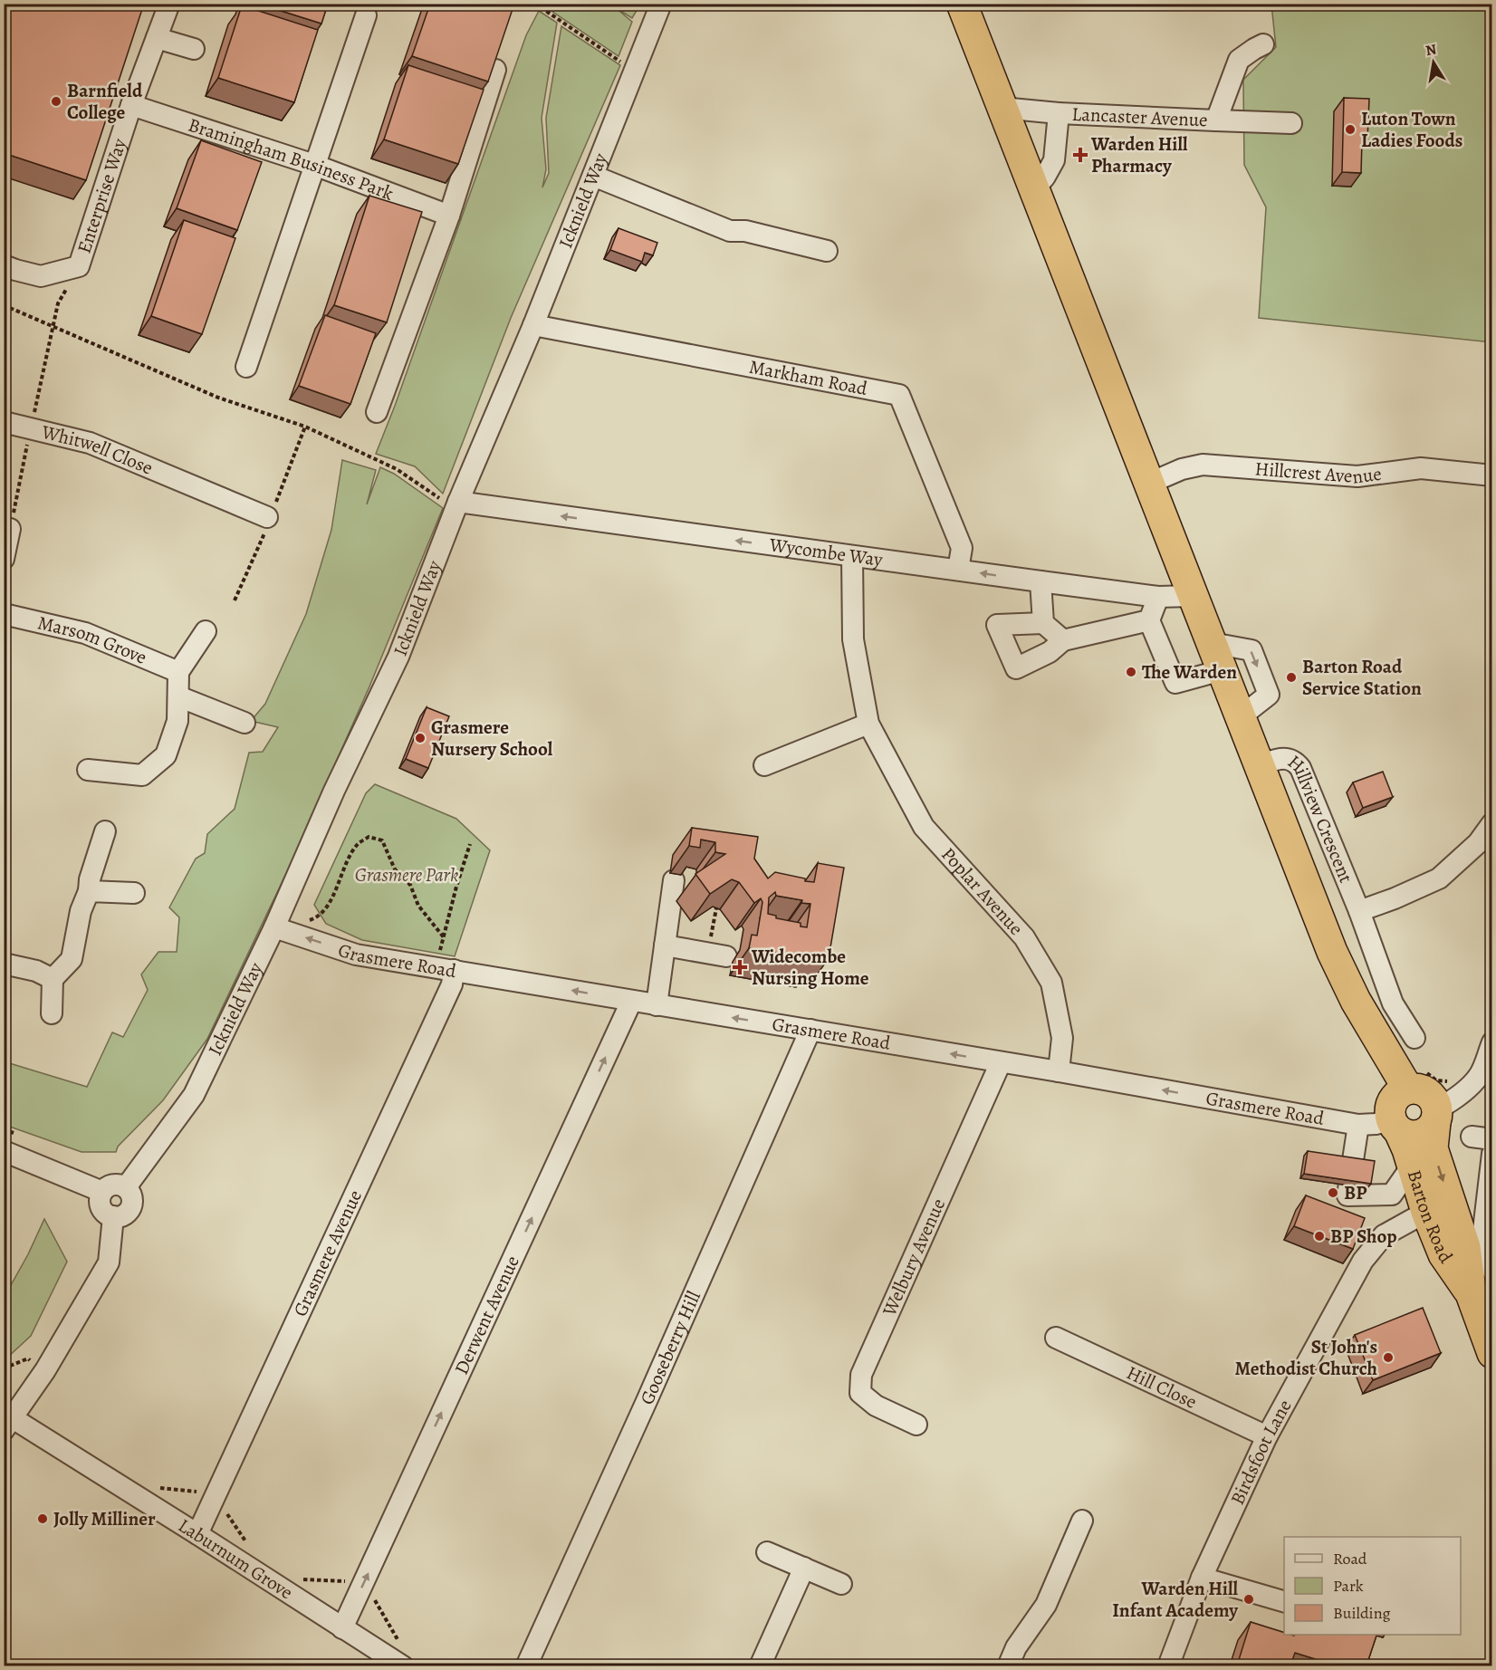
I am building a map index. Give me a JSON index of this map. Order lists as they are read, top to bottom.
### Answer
{
  "streets": {
    "highway": ["Barton Road"],
    "street": [
      "Lancaster Avenue",
      "Bramingham Business Park",
      "Enterprise Way",
      "Icknield Way",
      "Markham Road",
      "Whitwell Close",
      "Hillcrest Avenue",
      "Wycombe Way",
      "Marsom Grove",
      "Hillview Crescent",
      "Poplar Avenue",
      "Grasmere Road",
      "Grasmere Avenue",
      "Welbury Avenue",
      "Derwent Avenue",
      "Gooseberry Hill",
      "Hill Close",
      "Birdsfoot Lane",
      "Laburnum Grove"
    ]
  },
  "crossings": [
    ["Bramingham Business Park", "Enterprise Way"],
    ["Icknield Way", "Markham Road"],
    ["Icknield Way", "Wycombe Way"],
    ["Icknield Way", "Grasmere Road"],
    ["Markham Road", "Wycombe Way"],
    ["Wycombe Way", "Poplar Avenue"],
    ["Poplar Avenue", "Grasmere Road"],
    ["Grasmere Road", "Barton Road"],
    ["Grasmere Road", "Grasmere Avenue"],
    ["Grasmere Road", "Welbury Avenue"],
    ["Grasmere Road", "Derwent Avenue"],
    ["Grasmere Road", "Gooseberry Hill"],
    ["Barton Road", "Birdsfoot Lane"],
    ["Grasmere Avenue", "Laburnum Grove"],
    ["Derwent Avenue", "Laburnum Grove"],
    ["Hill Close", "Birdsfoot Lane"]
  ],
  "one_way": ["Wycombe Way", "Grasmere Road", "Derwent Avenue"],
  "parks": ["Grasmere Park"],
  "places": {
    "other": [
      "Barnfield College",
      "Luton Town Ladies Foods",
      "The Warden",
      "Barton Road Service Station",
      "Grasmere Nursery School",
      "BP",
      "BP Shop",
      "St John's Methodist Church",
      "Jolly Milliner",
      "Warden Hill Infant Academy"
    ],
    "health": ["Warden Hill Pharmacy", "Widecombe Nursing Home"]
  },
  "legend": ["Road", "Park", "Building"],
  "north": "top"
}
